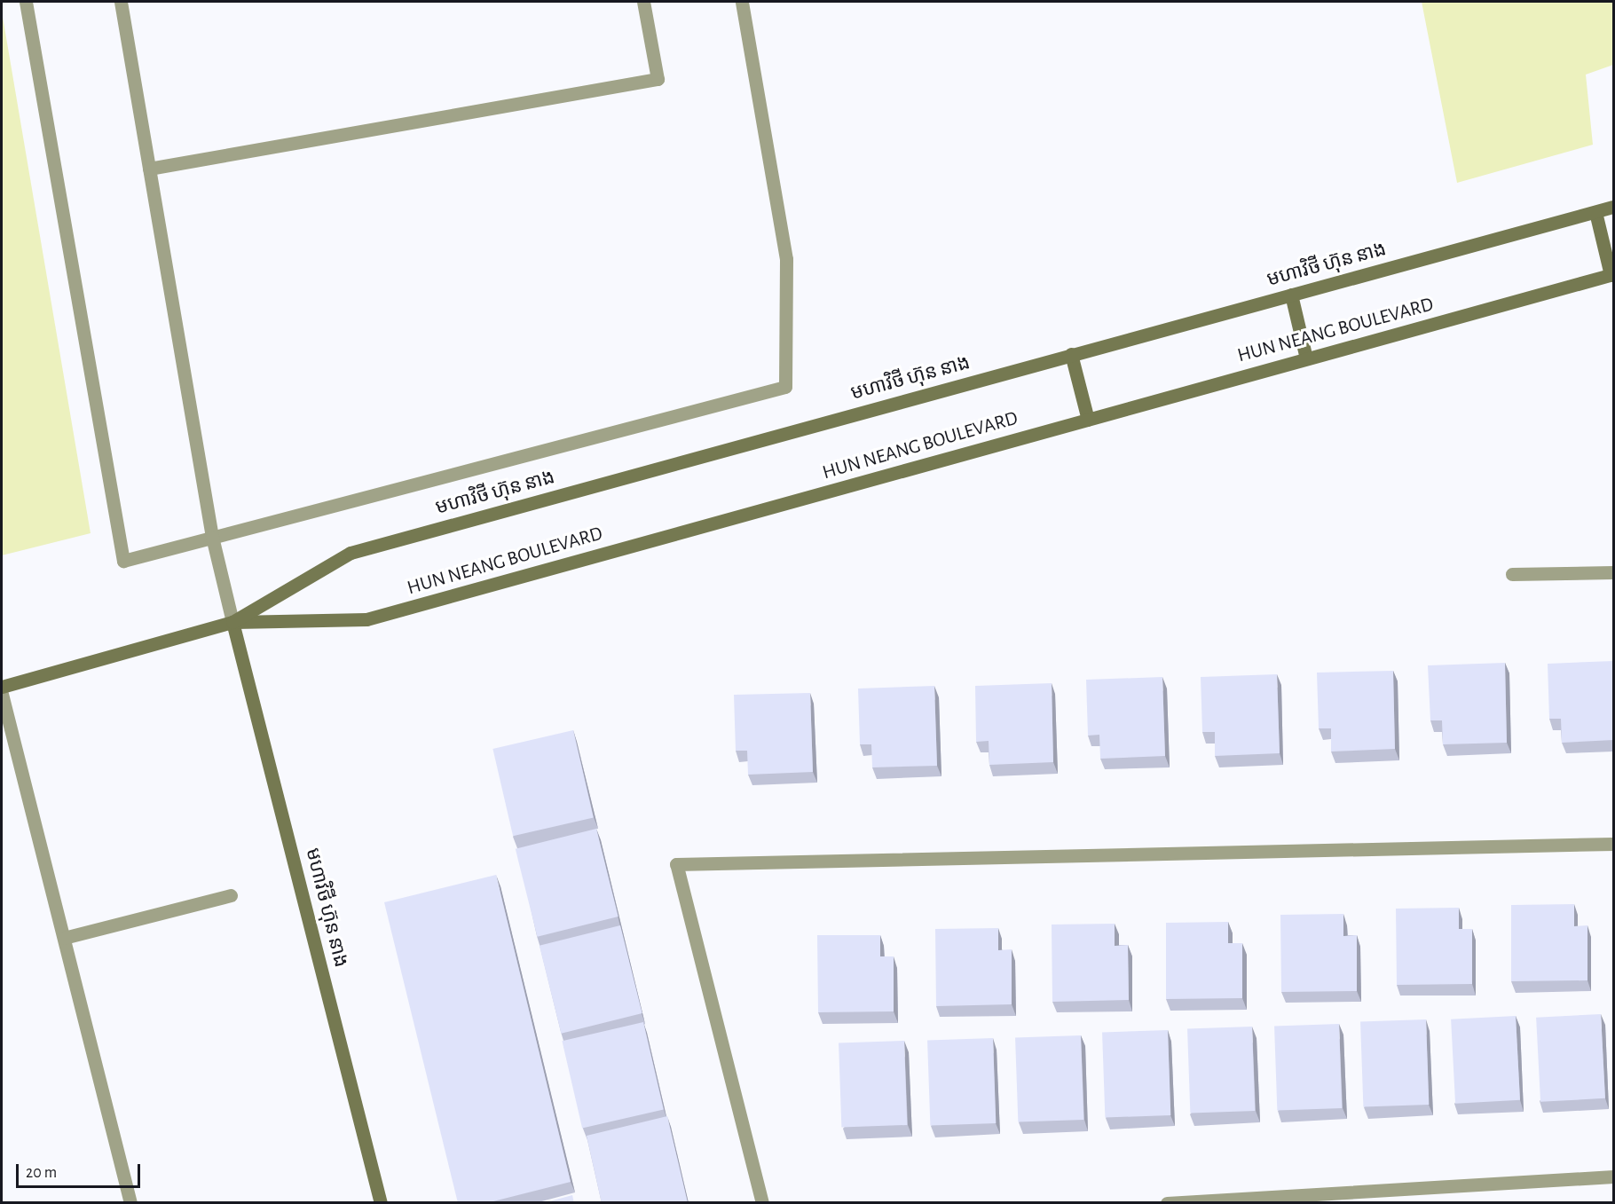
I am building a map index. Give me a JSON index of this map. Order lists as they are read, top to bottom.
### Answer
{
  "streets": {
    "main road": ["មហាវិថី ហ៊ុន នាង", "HUN NEANG BOULEVARD"]
  },
  "crossings": [
    ["មហាវិថី ហ៊ុន នាង", "HUN NEANG BOULEVARD"]
  ],
  "scale_bar": "20 m"
}
